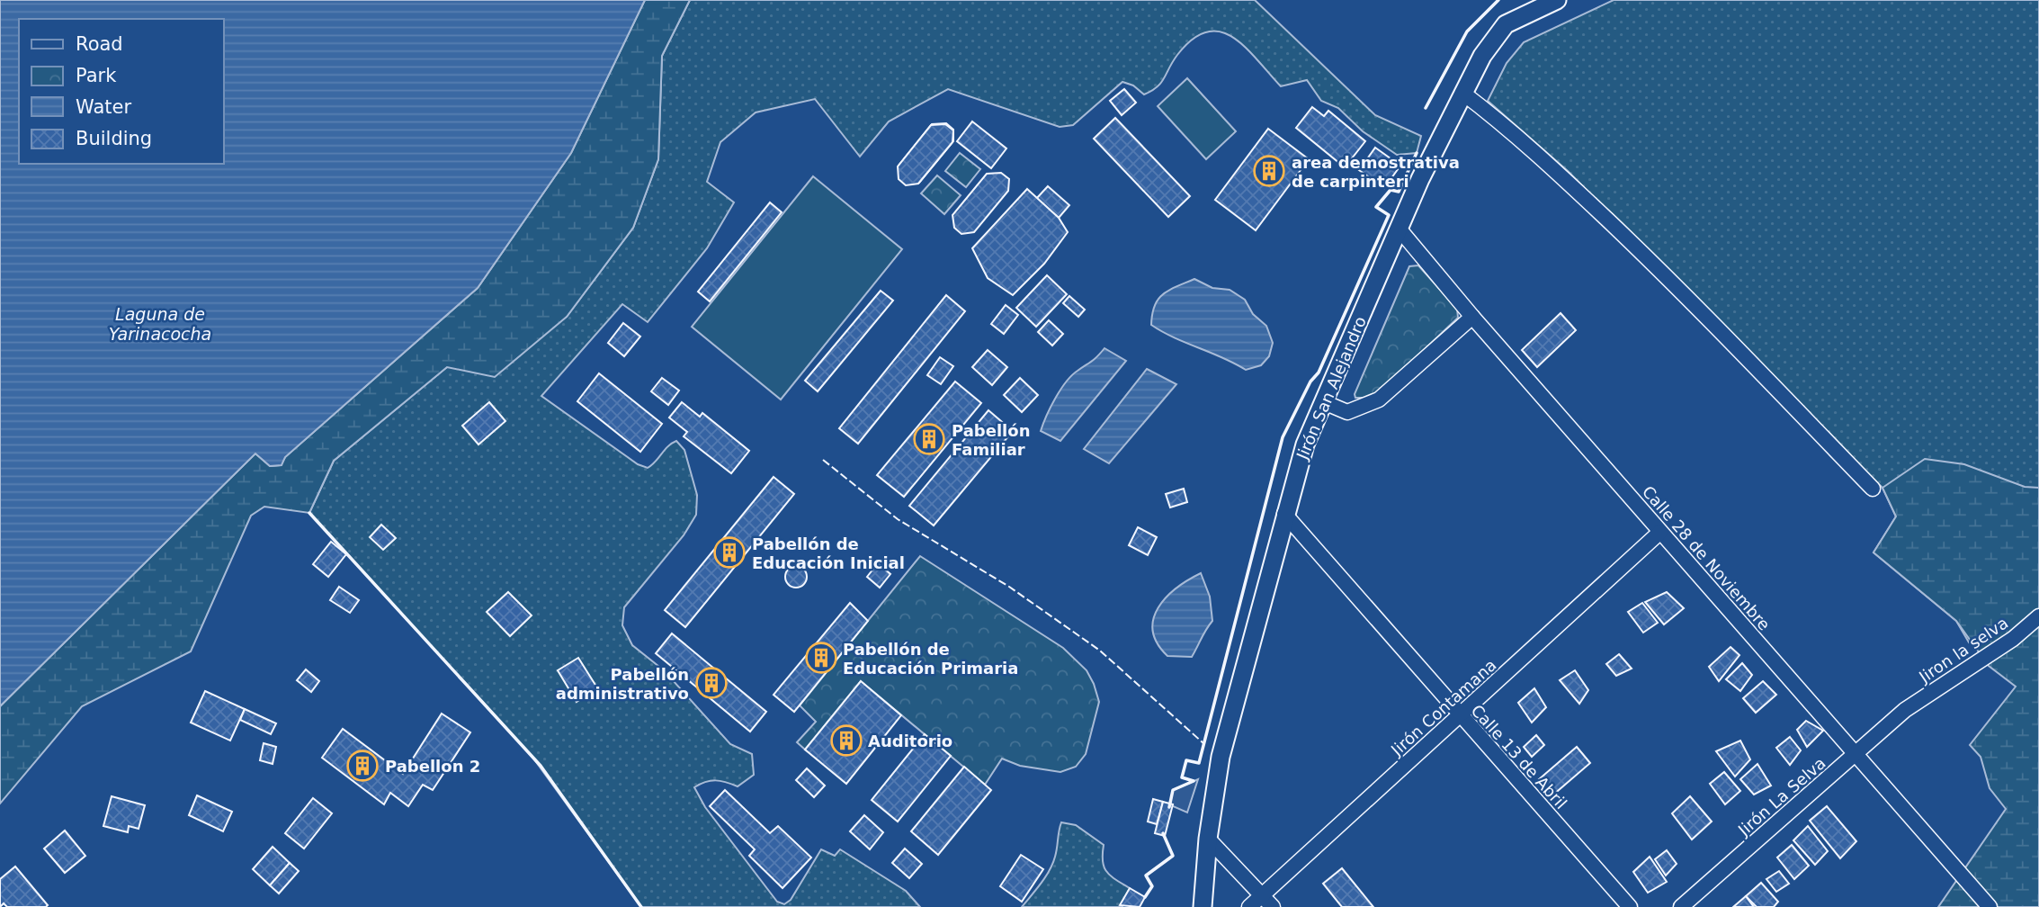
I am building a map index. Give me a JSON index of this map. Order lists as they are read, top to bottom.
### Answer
{
  "streets": {
    "street": [
      "Jirón San Alejandro",
      "Calle 28 de Noviembre",
      "Jiron la selva",
      "Jirón Contamana",
      "Calle 13 de Abril",
      "Jirón La Selva"
    ]
  },
  "crossings": [
    ["Jirón San Alejandro", "Calle 28 de Noviembre"],
    ["Jirón San Alejandro", "Calle 13 de Abril"],
    ["Calle 28 de Noviembre", "Jirón Contamana"],
    ["Calle 28 de Noviembre", "Jirón La Selva"],
    ["Jiron la selva", "Jirón La Selva"],
    ["Jirón Contamana", "Calle 13 de Abril"]
  ],
  "water": ["Laguna de Yarinacocha"],
  "places": {
    "building": [
      "area demostrativa de carpinteri",
      "Pabellón Familiar",
      "Pabellón de Educación Inicial",
      "Pabellón de Educación Primaria",
      "Pabellón administrativo",
      "Auditorio",
      "Pabellon 2"
    ]
  },
  "legend": [
    "Road",
    "Park",
    "Water",
    "Building"
  ]
}
